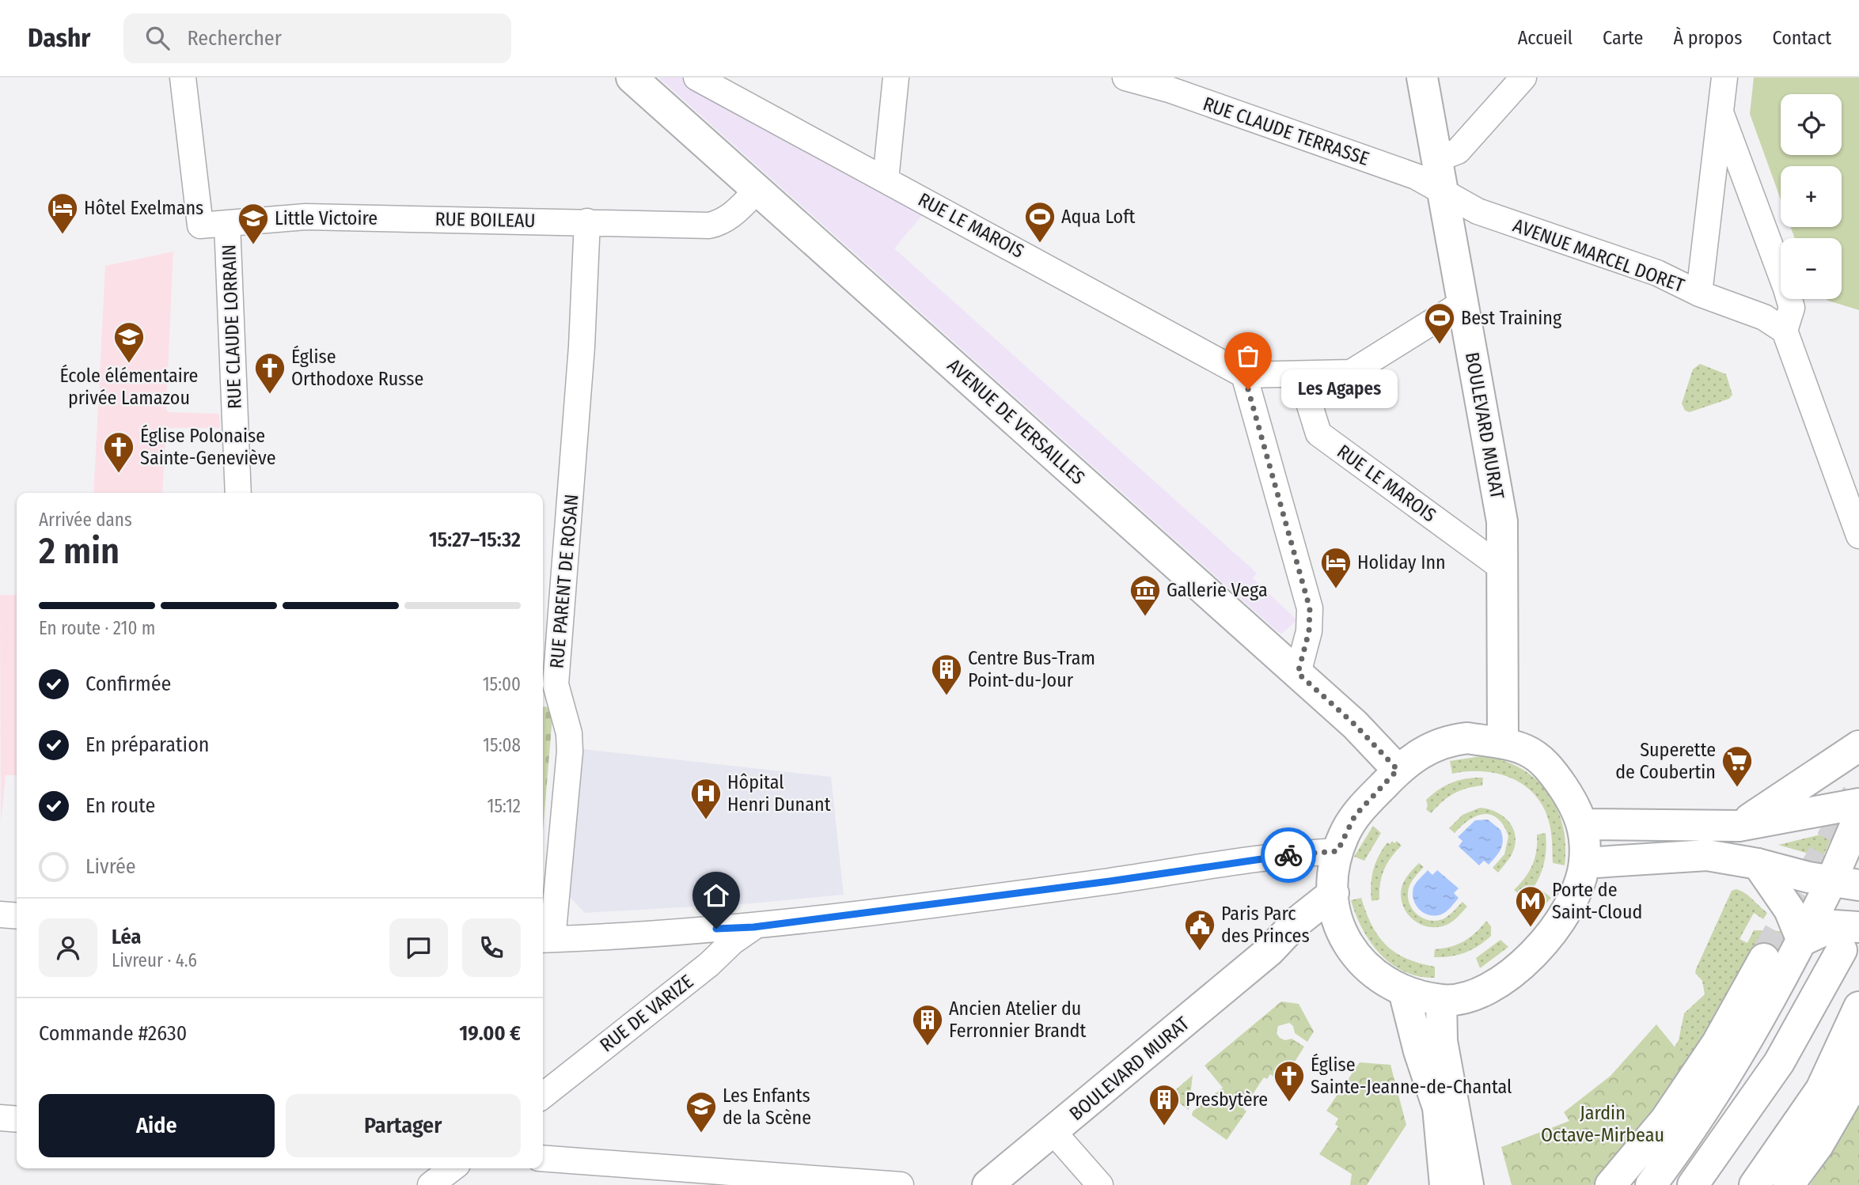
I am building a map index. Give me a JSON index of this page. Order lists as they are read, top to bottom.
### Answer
{
  "streets": {
    "main road": ["AVENUE DE VERSAILLES", "BOULEVARD MURAT"],
    "street": [
      "RUE CLAUDE TERRASSE",
      "RUE BOILEAU",
      "RUE LE MAROIS",
      "AVENUE MARCEL DORET",
      "RUE CLAUDE LORRAIN",
      "RUE PARENT DE ROSAN",
      "RUE DE VARIZE"
    ]
  },
  "crossings": [
    ["RUE CLAUDE TERRASSE", "AVENUE MARCEL DORET"],
    ["RUE CLAUDE TERRASSE", "BOULEVARD MURAT"],
    ["RUE BOILEAU", "RUE CLAUDE LORRAIN"],
    ["RUE BOILEAU", "AVENUE DE VERSAILLES"],
    ["RUE BOILEAU", "RUE PARENT DE ROSAN"],
    ["RUE LE MAROIS", "BOULEVARD MURAT"],
    ["AVENUE MARCEL DORET", "BOULEVARD MURAT"]
  ],
  "parks": ["Jardin Octave-Mirbeau"],
  "places": {
    "hotel": ["Hôtel Exelmans", "Holiday Inn"],
    "sports": ["Aqua Loft", "Best Training"],
    "school or university": ["Little Victoire", "École élémentaire privée Lamazou", "Les Enfants de la Scène"],
    "other": ["Les Agapes"],
    "church": ["Église Orthodoxe Russe", "Église Polonaise Sainte-Geneviève", "Église Sainte-Jeanne-de-Chantal"],
    "museum": ["Gallerie Vega"],
    "building": ["Centre Bus-Tram Point-du-Jour", "Ancien Atelier du Ferronnier Brandt", "Presbytère"],
    "supermarket": ["Superette de Coubertin"],
    "hospital": ["Hôpital Henri Dunant"],
    "metro station": ["Porte de Saint-Cloud"],
    "public building": ["Paris Parc des Princes"]
  },
  "page": {
    "header": "Dashr",
    "search": "Rechercher",
    "nav": [
      "Accueil",
      "Carte",
      "À propos",
      "Contact"
    ],
    "map_buttons": ["+", "−"],
    "bubble": "Les Agapes",
    "heading": ["2 min", "Arrivée dans", "15:27–15:32"],
    "panel": [
      "Léa",
      "Livreur · 4.6",
      "Commande #2630",
      "19.00 €"
    ],
    "bar": "En route · 210 m",
    "list": [
      ["Confirmée", "15:00"],
      ["En préparation", "15:08"],
      ["En route", "15:12"],
      "Livrée"
    ],
    "buttons": ["Aide", "Partager"]
  }
}
